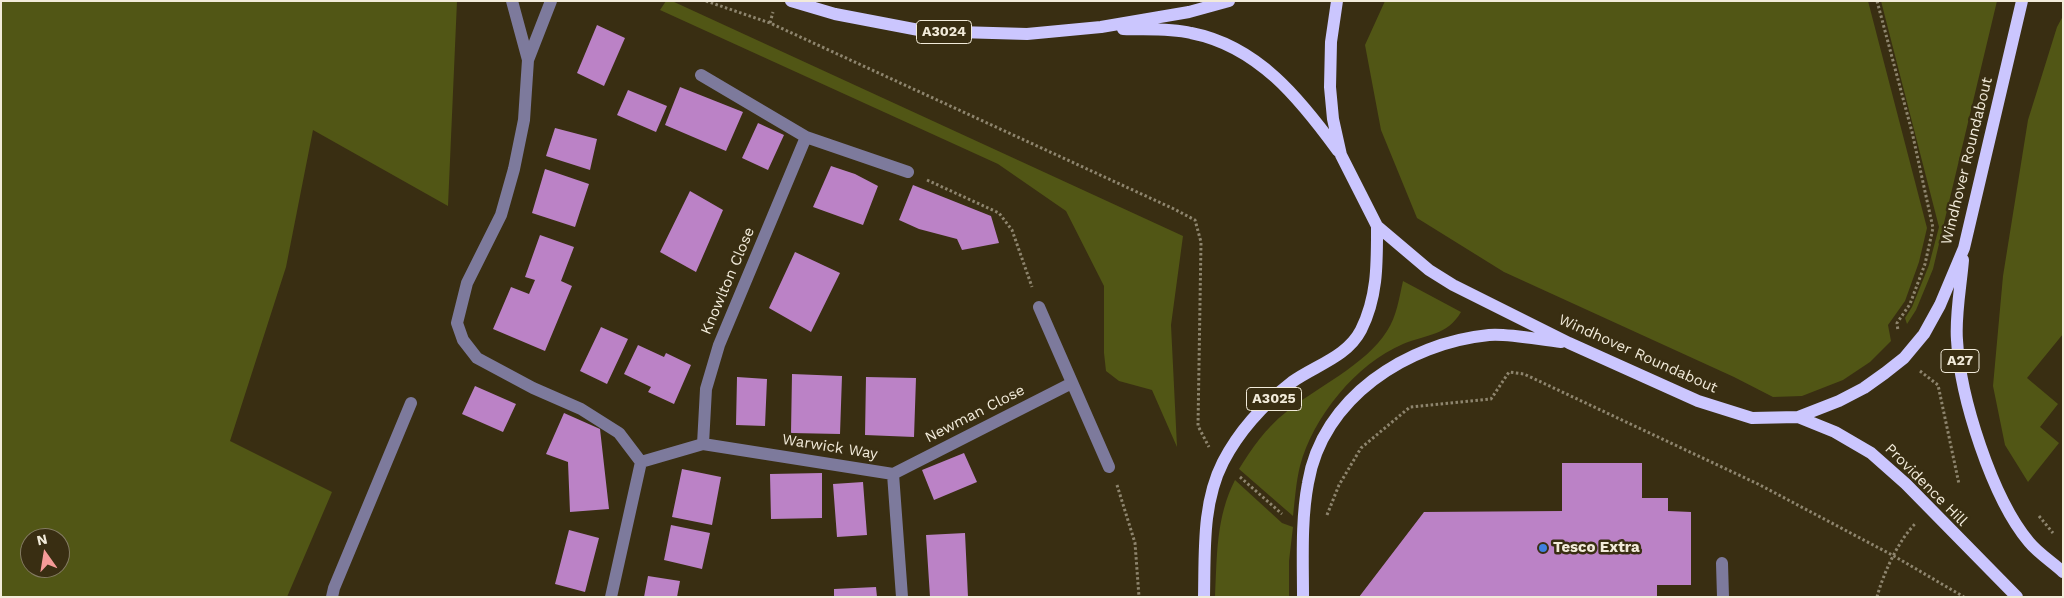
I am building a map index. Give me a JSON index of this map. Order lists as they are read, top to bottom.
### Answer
{
  "streets": {
    "main road": [
      "A3024",
      "Windhover Roundabout",
      "A27",
      "A3025",
      "Providence Hill"
    ],
    "street": ["Knowlton Close", "Newman Close", "Warwick Way"]
  },
  "crossings": [
    ["A3024", "Windhover Roundabout"],
    ["Windhover Roundabout", "A27"],
    ["Windhover Roundabout", "A3025"],
    ["Windhover Roundabout", "Providence Hill"],
    ["Knowlton Close", "Warwick Way"],
    ["Newman Close", "Warwick Way"]
  ],
  "places": ["Tesco Extra"],
  "north": "top"
}
